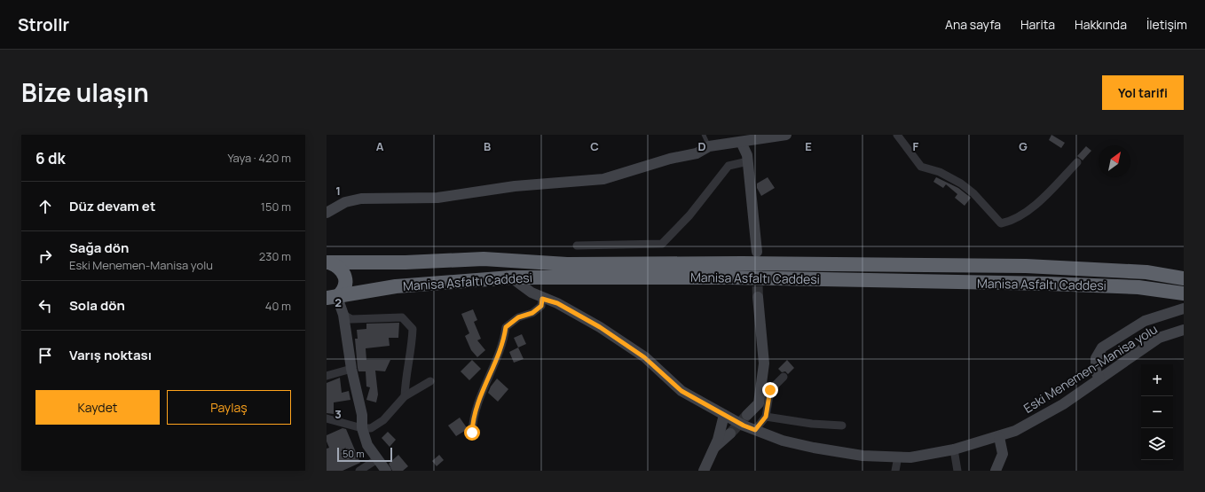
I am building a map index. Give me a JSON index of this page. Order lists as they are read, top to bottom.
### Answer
{
  "streets": {
    "highway": ["Manisa Asfaltı Caddesi"],
    "street": ["Eski Menemen-Manisa yolu"]
  },
  "crossings": [
    ["Manisa Asfaltı Caddesi", "Eski Menemen-Manisa yolu"]
  ],
  "scale_bar": "50 m",
  "north": "top right",
  "page": {
    "header": "Strollr",
    "nav": [
      "Ana sayfa",
      "Harita",
      "Hakkında",
      "İletişim"
    ],
    "title": "Bize ulaşın",
    "buttons": [
      "Yol tarifi",
      ["Kaydet", "Paylaş"]
    ],
    "heading": ["6 dk", "Yaya · 420 m"],
    "list": [
      ["Düz devam et", "150 m"],
      ["Sağa dön", "Eski Menemen-Manisa yolu", "230 m"],
      ["Sola dön", "40 m"],
      "Varış noktası"
    ],
    "map_buttons": ["+", "−"],
    "scale": "50 m"
  },
  "grid": {
    "columns": [
      "A",
      "B",
      "C",
      "D",
      "E",
      "F",
      "G"
    ],
    "rows": ["1", "2", "3"]
  }
}
